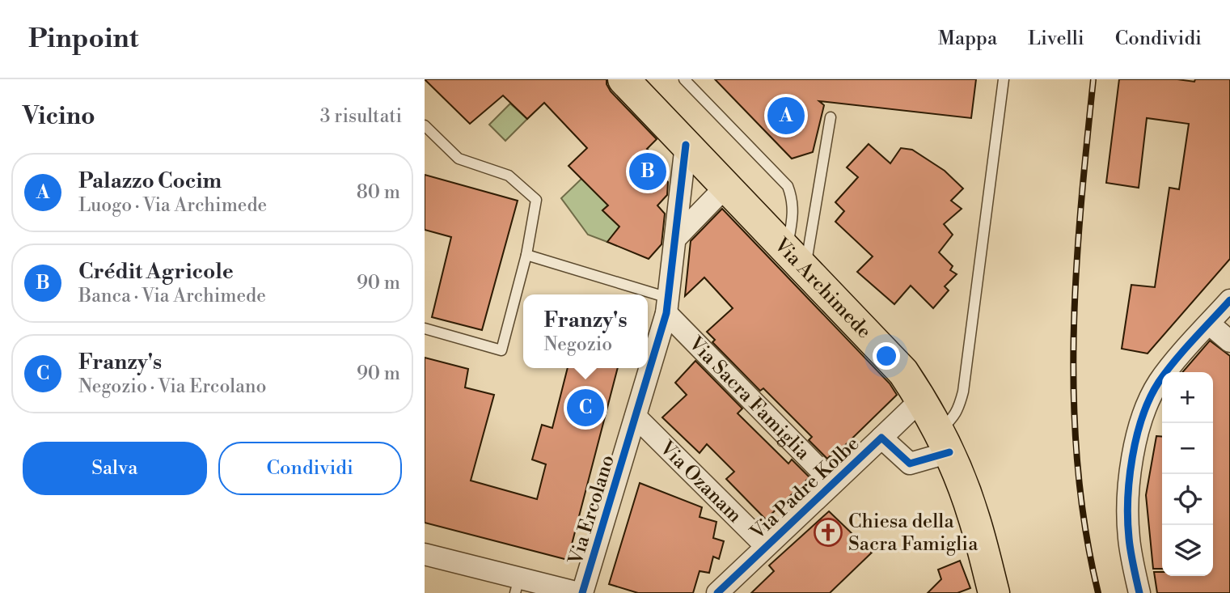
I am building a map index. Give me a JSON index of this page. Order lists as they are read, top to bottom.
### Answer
{
  "streets": {
    "main road": ["Via Archimede"],
    "street": [
      "Via Sacra Famiglia",
      "Via Ozanam",
      "Via Padre Kolbe",
      "Via Ercolano"
    ]
  },
  "crossings": [
    ["Via Archimede", "Via Padre Kolbe"],
    ["Via Archimede", "Via Ercolano"],
    ["Via Sacra Famiglia", "Via Padre Kolbe"],
    ["Via Sacra Famiglia", "Via Ercolano"],
    ["Via Ozanam", "Via Padre Kolbe"],
    ["Via Ozanam", "Via Ercolano"]
  ],
  "places": {
    "church": ["Chiesa della Sacra Famiglia"]
  },
  "page": {
    "header": "Pinpoint",
    "nav": ["Mappa", "Livelli", "Condividi"],
    "heading": ["Vicino", "3 risultati"],
    "pins": ["A", "B", "C"],
    "list": [
      {
        "mark": "A",
        "name": "Palazzo Cocim",
        "note": "Luogo · Via Archimede",
        "value": "80 m"
      },
      {
        "mark": "B",
        "name": "Crédit Agricole",
        "note": "Banca · Via Archimede",
        "value": "90 m"
      },
      {
        "mark": "C",
        "name": "Franzy's",
        "note": "Negozio · Via Ercolano",
        "value": "90 m"
      }
    ],
    "popup": ["Franzy's", "Negozio"],
    "map_buttons": ["+", "−"],
    "buttons": ["Salva", "Condividi"]
  }
}
